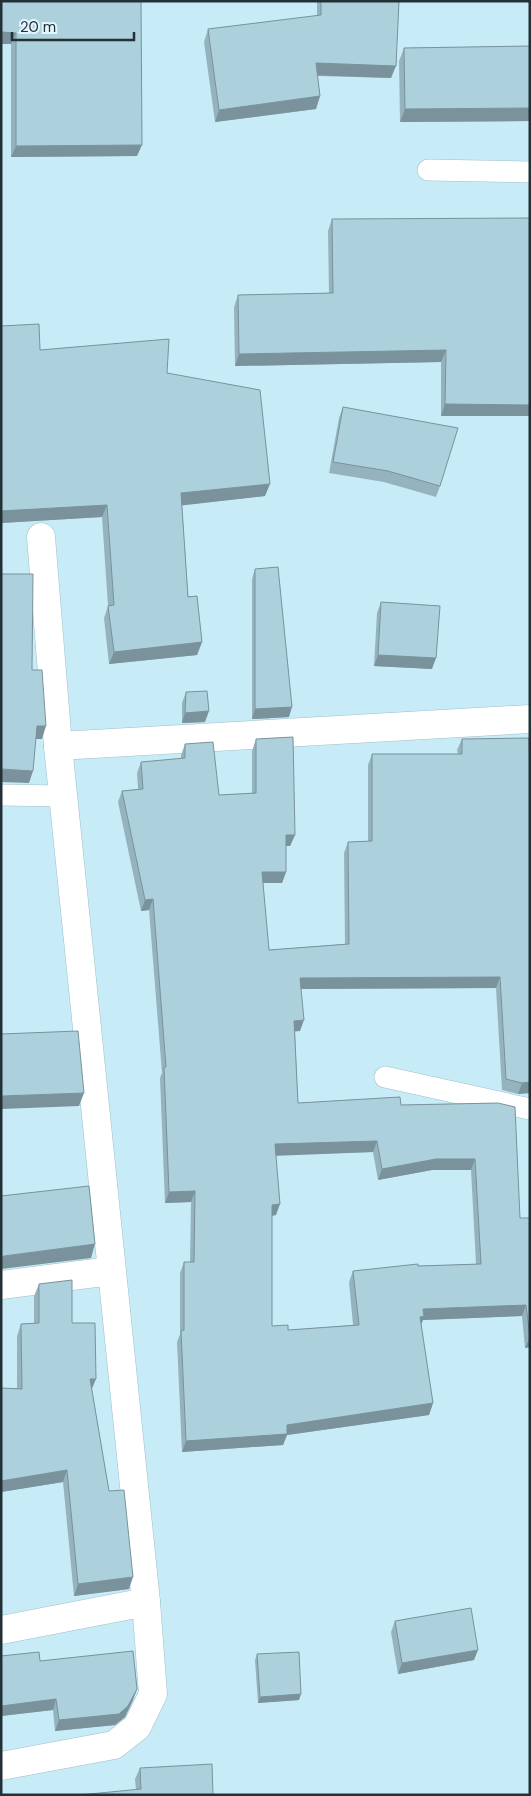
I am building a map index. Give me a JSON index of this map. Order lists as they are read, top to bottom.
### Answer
{
  "scale_bar": "20 m"
}
